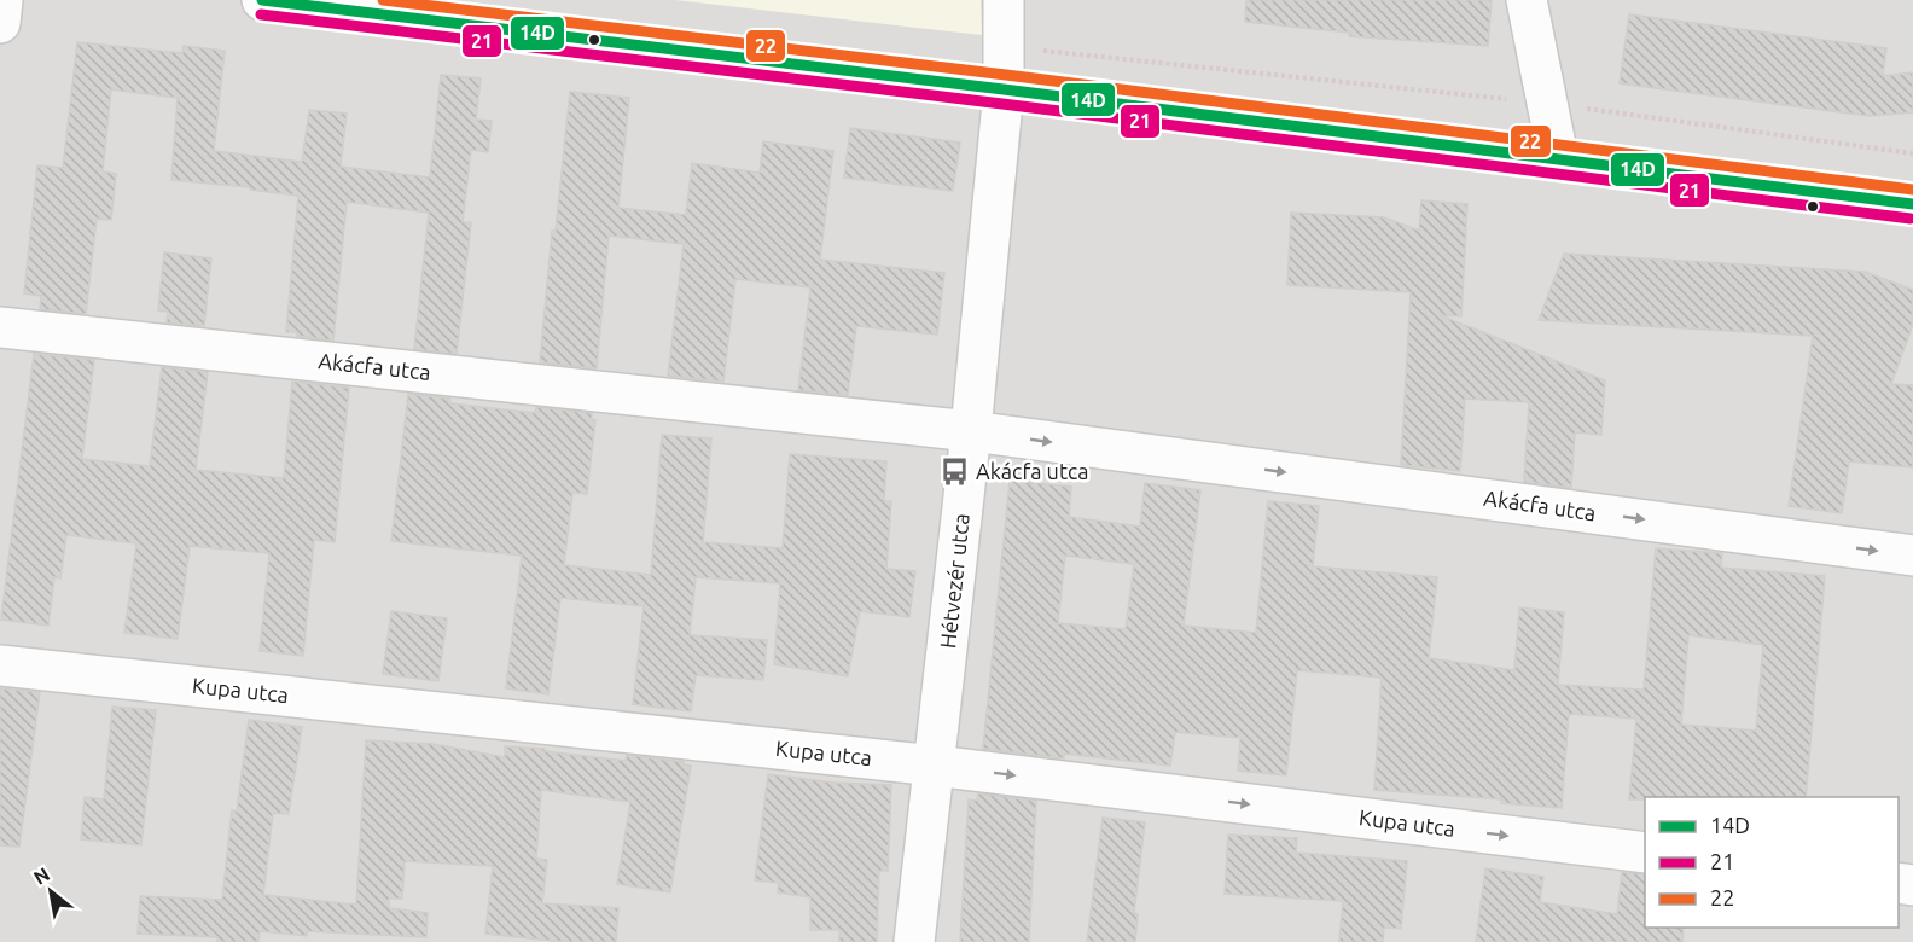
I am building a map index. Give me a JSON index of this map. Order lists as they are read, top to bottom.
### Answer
{
  "streets": {
    "street": ["Akácfa utca", "Hétvezér utca", "Kupa utca"]
  },
  "crossings": [
    ["Akácfa utca", "Hétvezér utca"],
    ["Hétvezér utca", "Kupa utca"]
  ],
  "one_way": ["Kupa utca"],
  "places": {
    "bus stop": ["Akácfa utca"]
  },
  "lines": ["transit line 14D", "transit line 22", "transit line 21"],
  "legend": ["14D", "21", "22"],
  "north": "top left"
}
